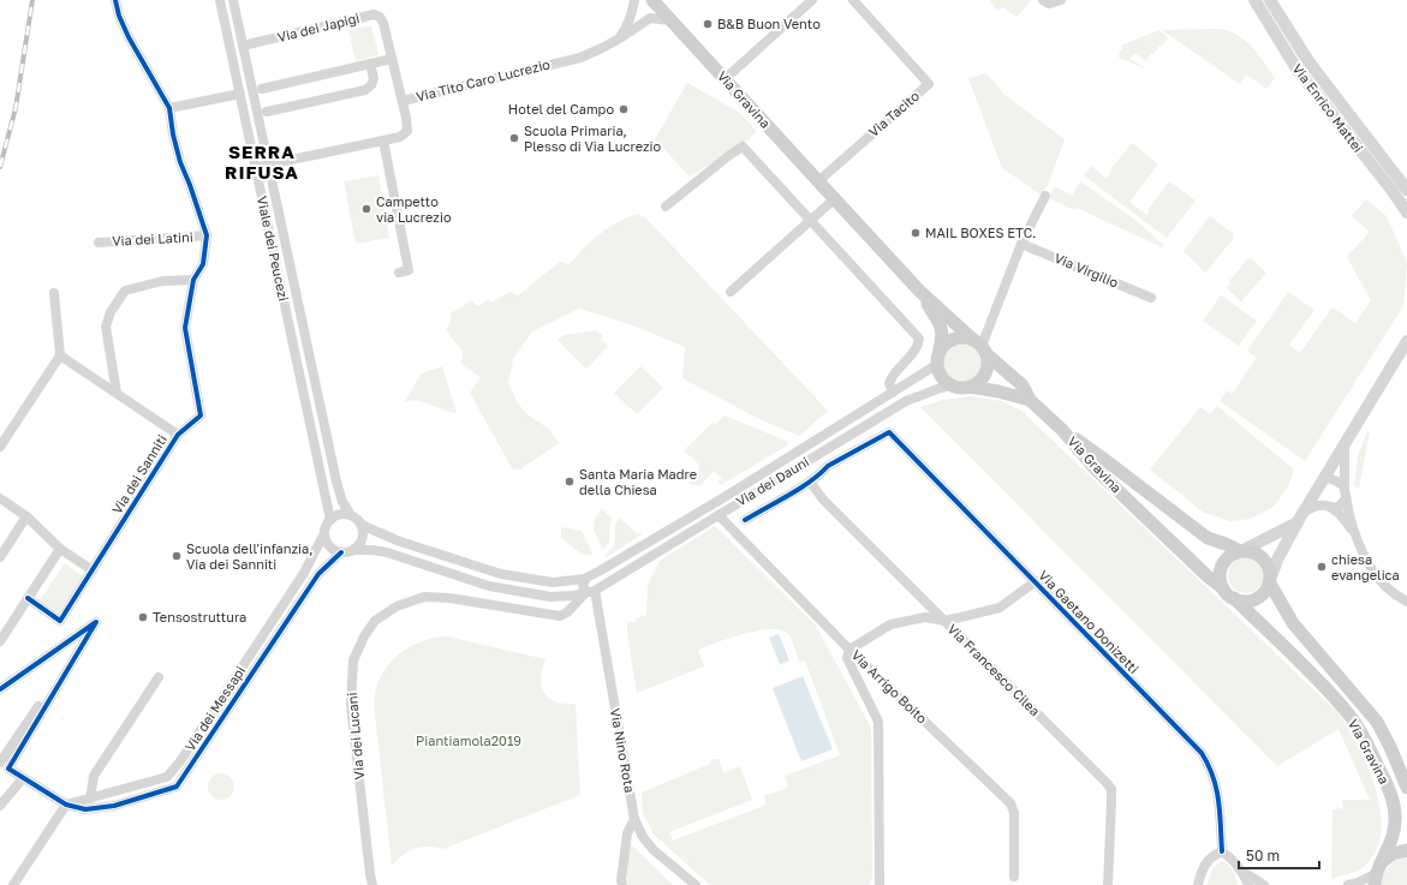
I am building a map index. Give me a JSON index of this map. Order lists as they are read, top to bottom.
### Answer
{
  "streets": {
    "main road": ["Via Gravina"],
    "street": [
      "Via dei Japigi",
      "Via Tito Caro Lucrezio",
      "Via Enrico Mattei",
      "Via Tacito",
      "Via dei Latini",
      "Viale dei Peucezi",
      "Via Virgilio",
      "Via dei Sanniti",
      "Via dei Dauni",
      "Via Gaetano Donizetti",
      "Via Francesco Cilea",
      "Via Arrigo Boito",
      "Via dei Messapi",
      "Via dei Lucani",
      "Via Nino Rota"
    ]
  },
  "crossings": [
    ["Via dei Japigi", "Via Tito Caro Lucrezio"],
    ["Via dei Japigi", "Viale dei Peucezi"],
    ["Via Tito Caro Lucrezio", "Via Gravina"],
    ["Via Tito Caro Lucrezio", "Viale dei Peucezi"],
    ["Via Gravina", "Via Tacito"],
    ["Via dei Latini", "Via dei Sanniti"],
    ["Viale dei Peucezi", "Via dei Dauni"],
    ["Viale dei Peucezi", "Via dei Messapi"],
    ["Via dei Dauni", "Via Arrigo Boito"],
    ["Via dei Dauni", "Via dei Messapi"],
    ["Via dei Dauni", "Via Nino Rota"],
    ["Via Gaetano Donizetti", "Via Francesco Cilea"]
  ],
  "districts": ["SERRA RIFUSA"],
  "parks": ["Piantiamola2019"],
  "places": [
    "B&B Buon Vento",
    "Hotel del Campo",
    "Scuola Primaria, Plesso di Via Lucrezio",
    "Campetto via Lucrezio",
    "MAIL BOXES ETC.",
    "Santa Maria Madre della Chiesa",
    "Scuola dell'infanzia, Via dei Sanniti",
    "chiesa evangelica",
    "Tensostruttura"
  ],
  "scale_bar": "50 m"
}
